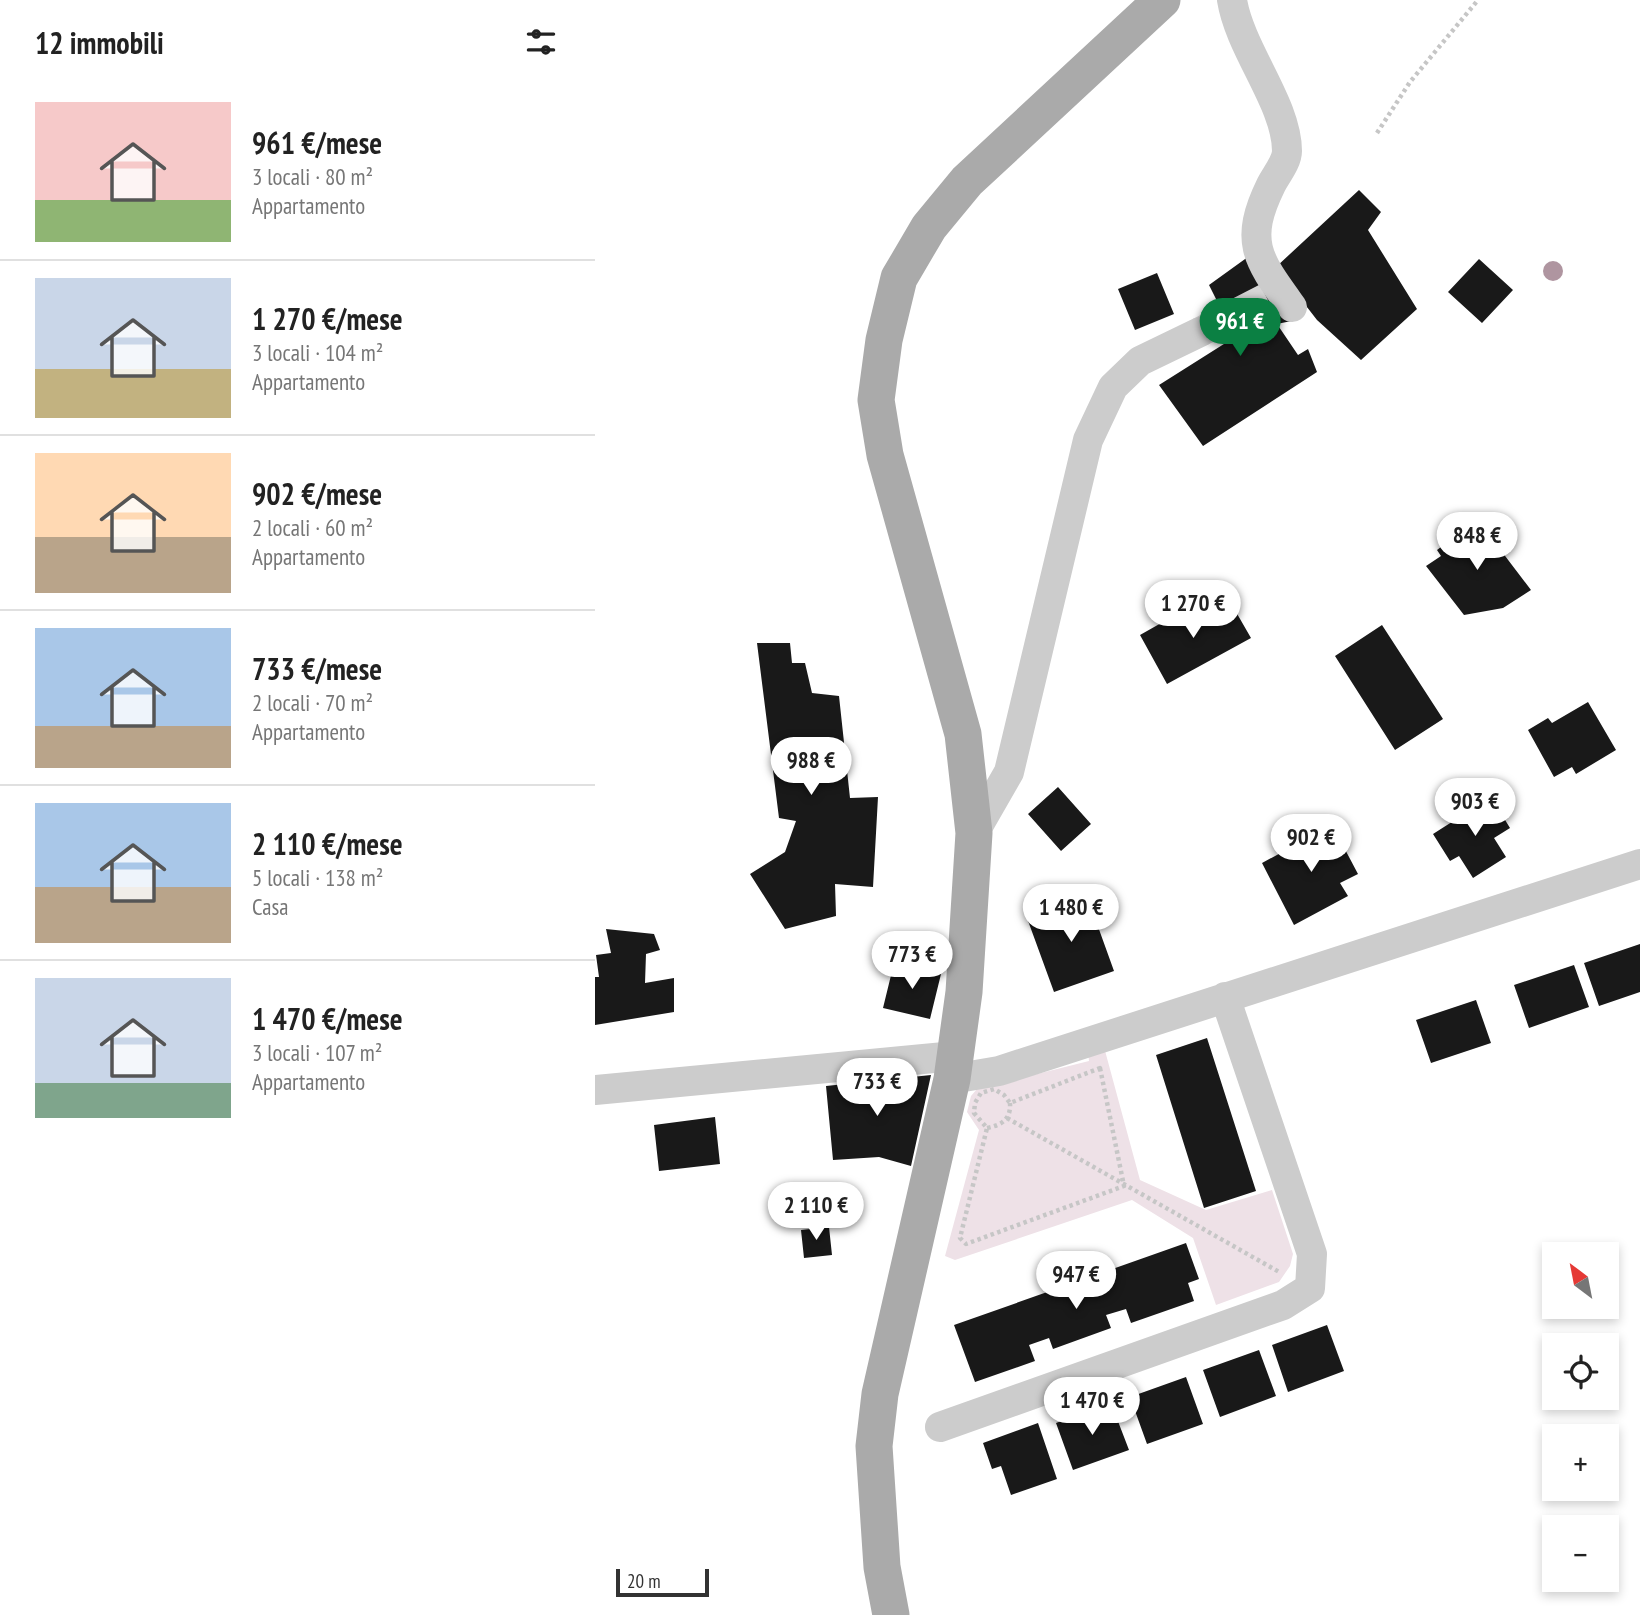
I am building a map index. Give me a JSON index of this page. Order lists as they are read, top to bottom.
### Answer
{
  "scale_bar": "20 m",
  "north": "top left",
  "page": {
    "heading": "12 immobili",
    "list": [
      {
        "name": "961 €/mese",
        "note": "3 locali · 80 m² · Appartamento"
      },
      {
        "name": "1 270 €/mese",
        "note": "3 locali · 104 m² · Appartamento"
      },
      {
        "name": "902 €/mese",
        "note": "2 locali · 60 m² · Appartamento"
      },
      {
        "name": "733 €/mese",
        "note": "2 locali · 70 m² · Appartamento"
      },
      {
        "name": "2 110 €/mese",
        "note": "5 locali · 138 m² · Casa"
      },
      {
        "name": "1 470 €/mese",
        "note": "3 locali · 107 m² · Appartamento"
      }
    ],
    "price": [
      "961 €",
      "848 €",
      "1 270 €",
      "988 €",
      "903 €",
      "902 €",
      "1 480 €",
      "773 €",
      "733 €",
      "2 110 €",
      "947 €",
      "1 470 €"
    ],
    "map_buttons": ["+", "−"],
    "scale": "20 m"
  }
}
